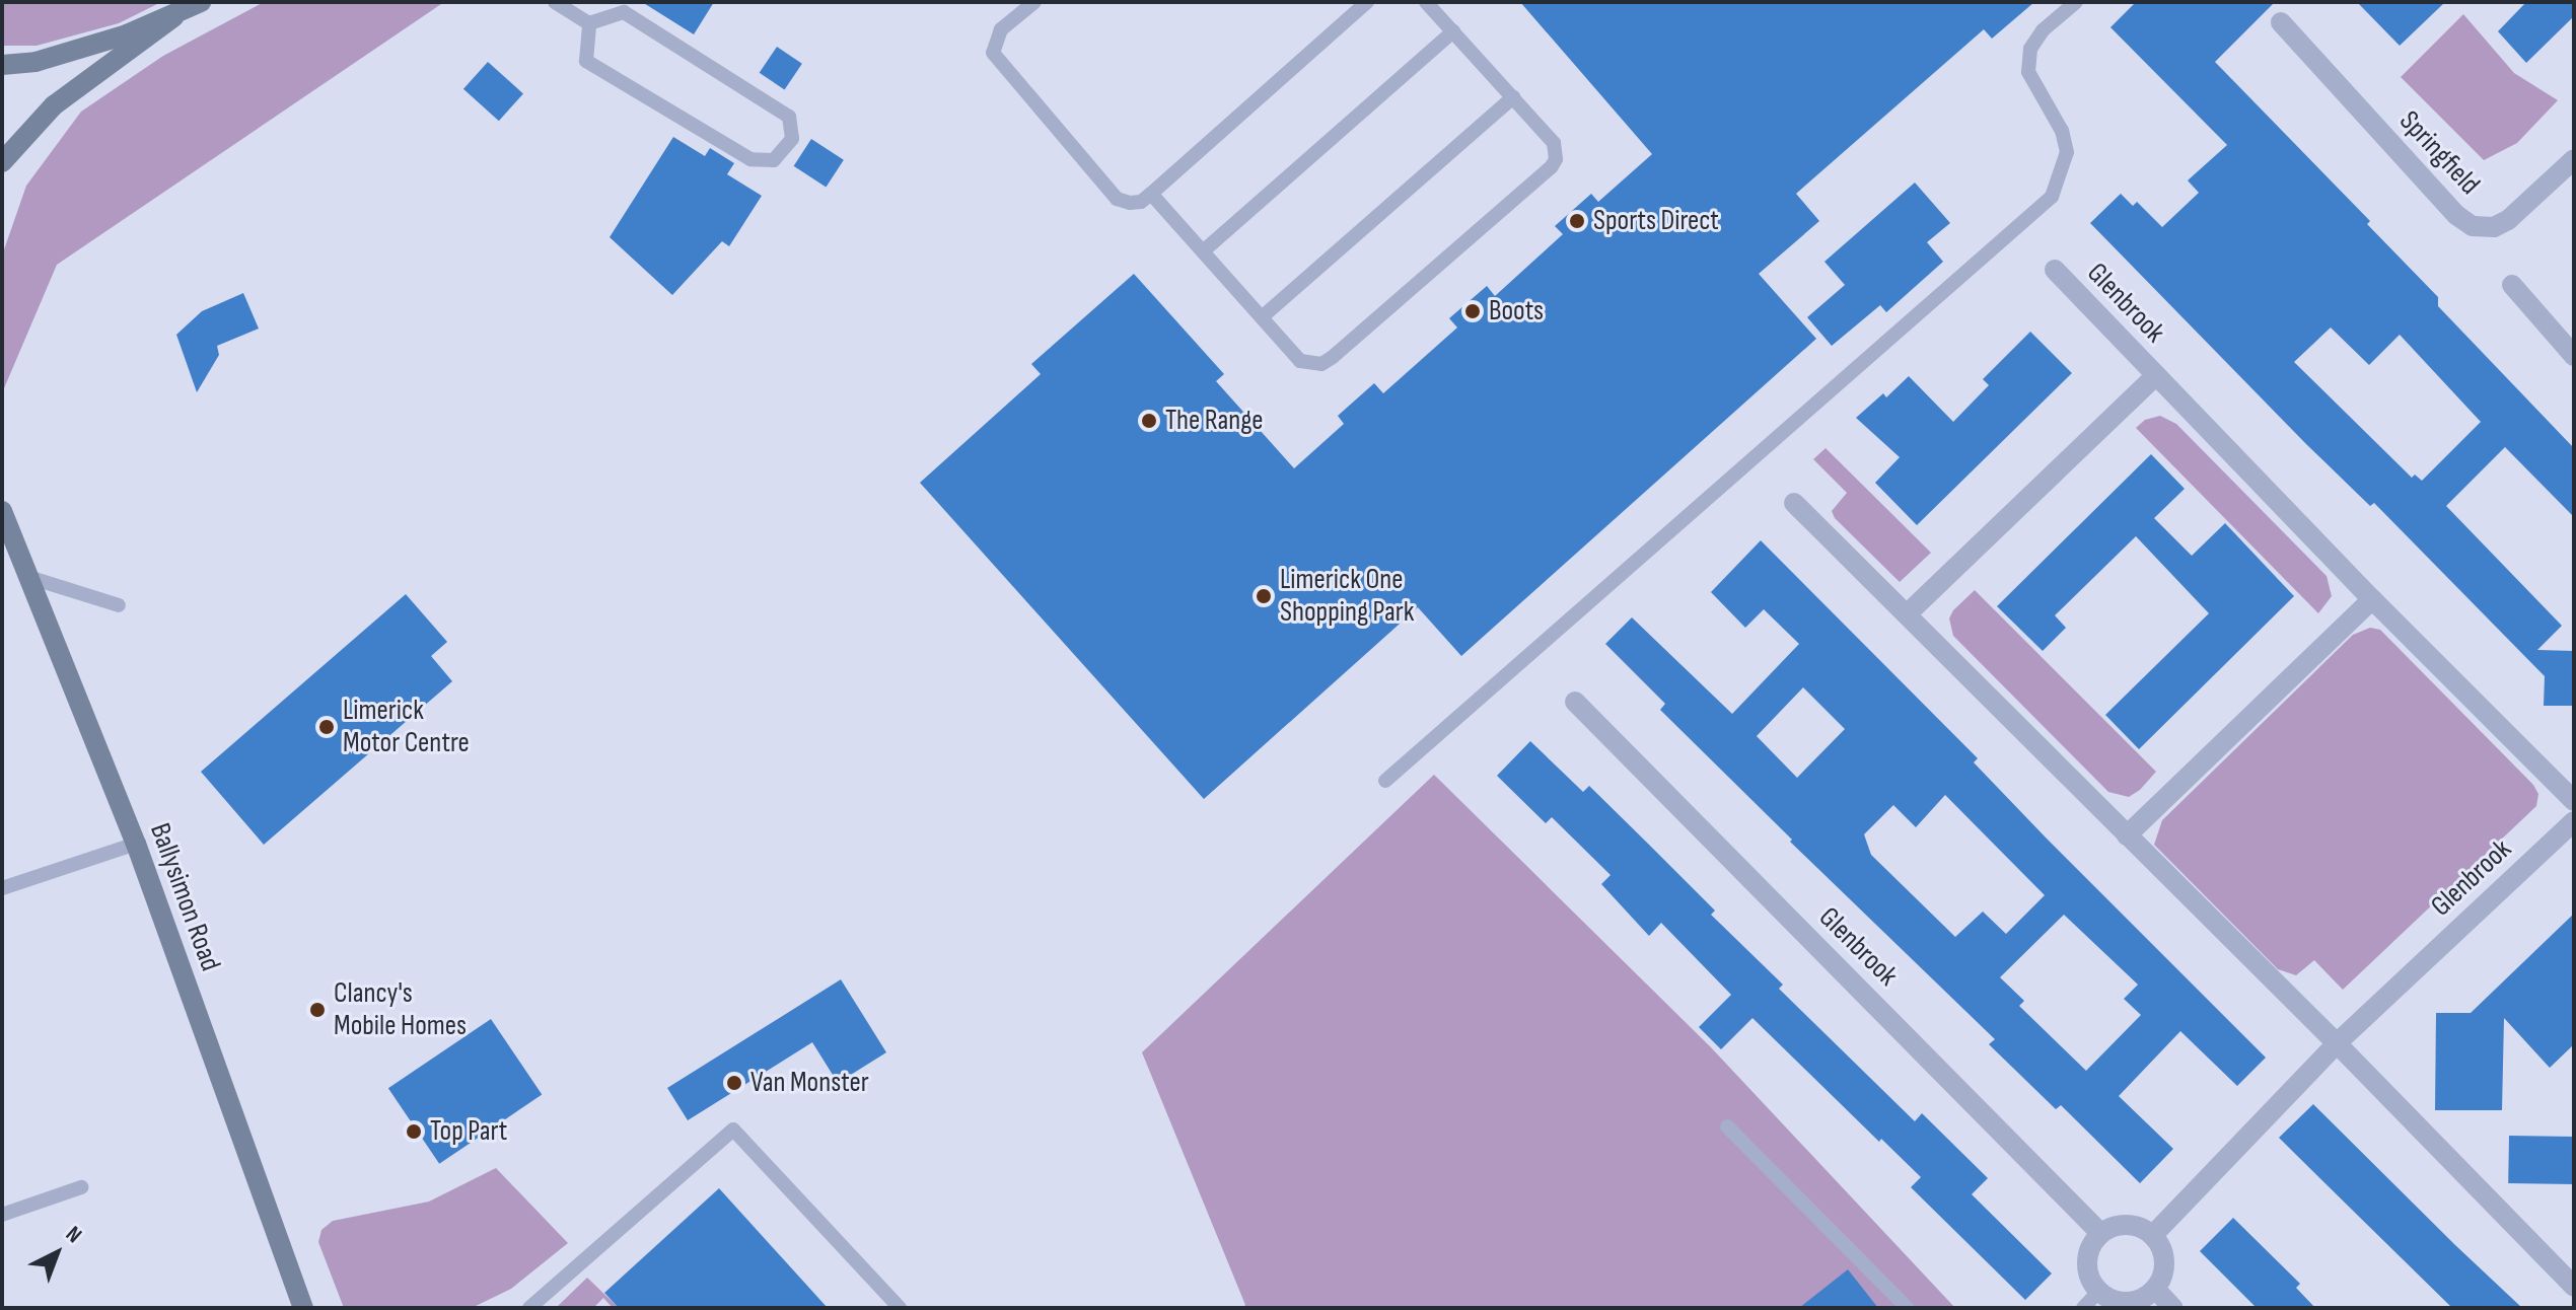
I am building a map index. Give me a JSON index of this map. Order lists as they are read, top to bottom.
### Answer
{
  "streets": {
    "main road": ["Ballysimon Road"],
    "street": ["Springfield", "Glenbrook"]
  },
  "places": [
    "Sports Direct",
    "Boots",
    "The Range",
    "Limerick One Shopping Park",
    "Limerick Motor Centre",
    "Clancy's Mobile Homes",
    "Van Monster",
    "Top Part"
  ],
  "north": "top right"
}
